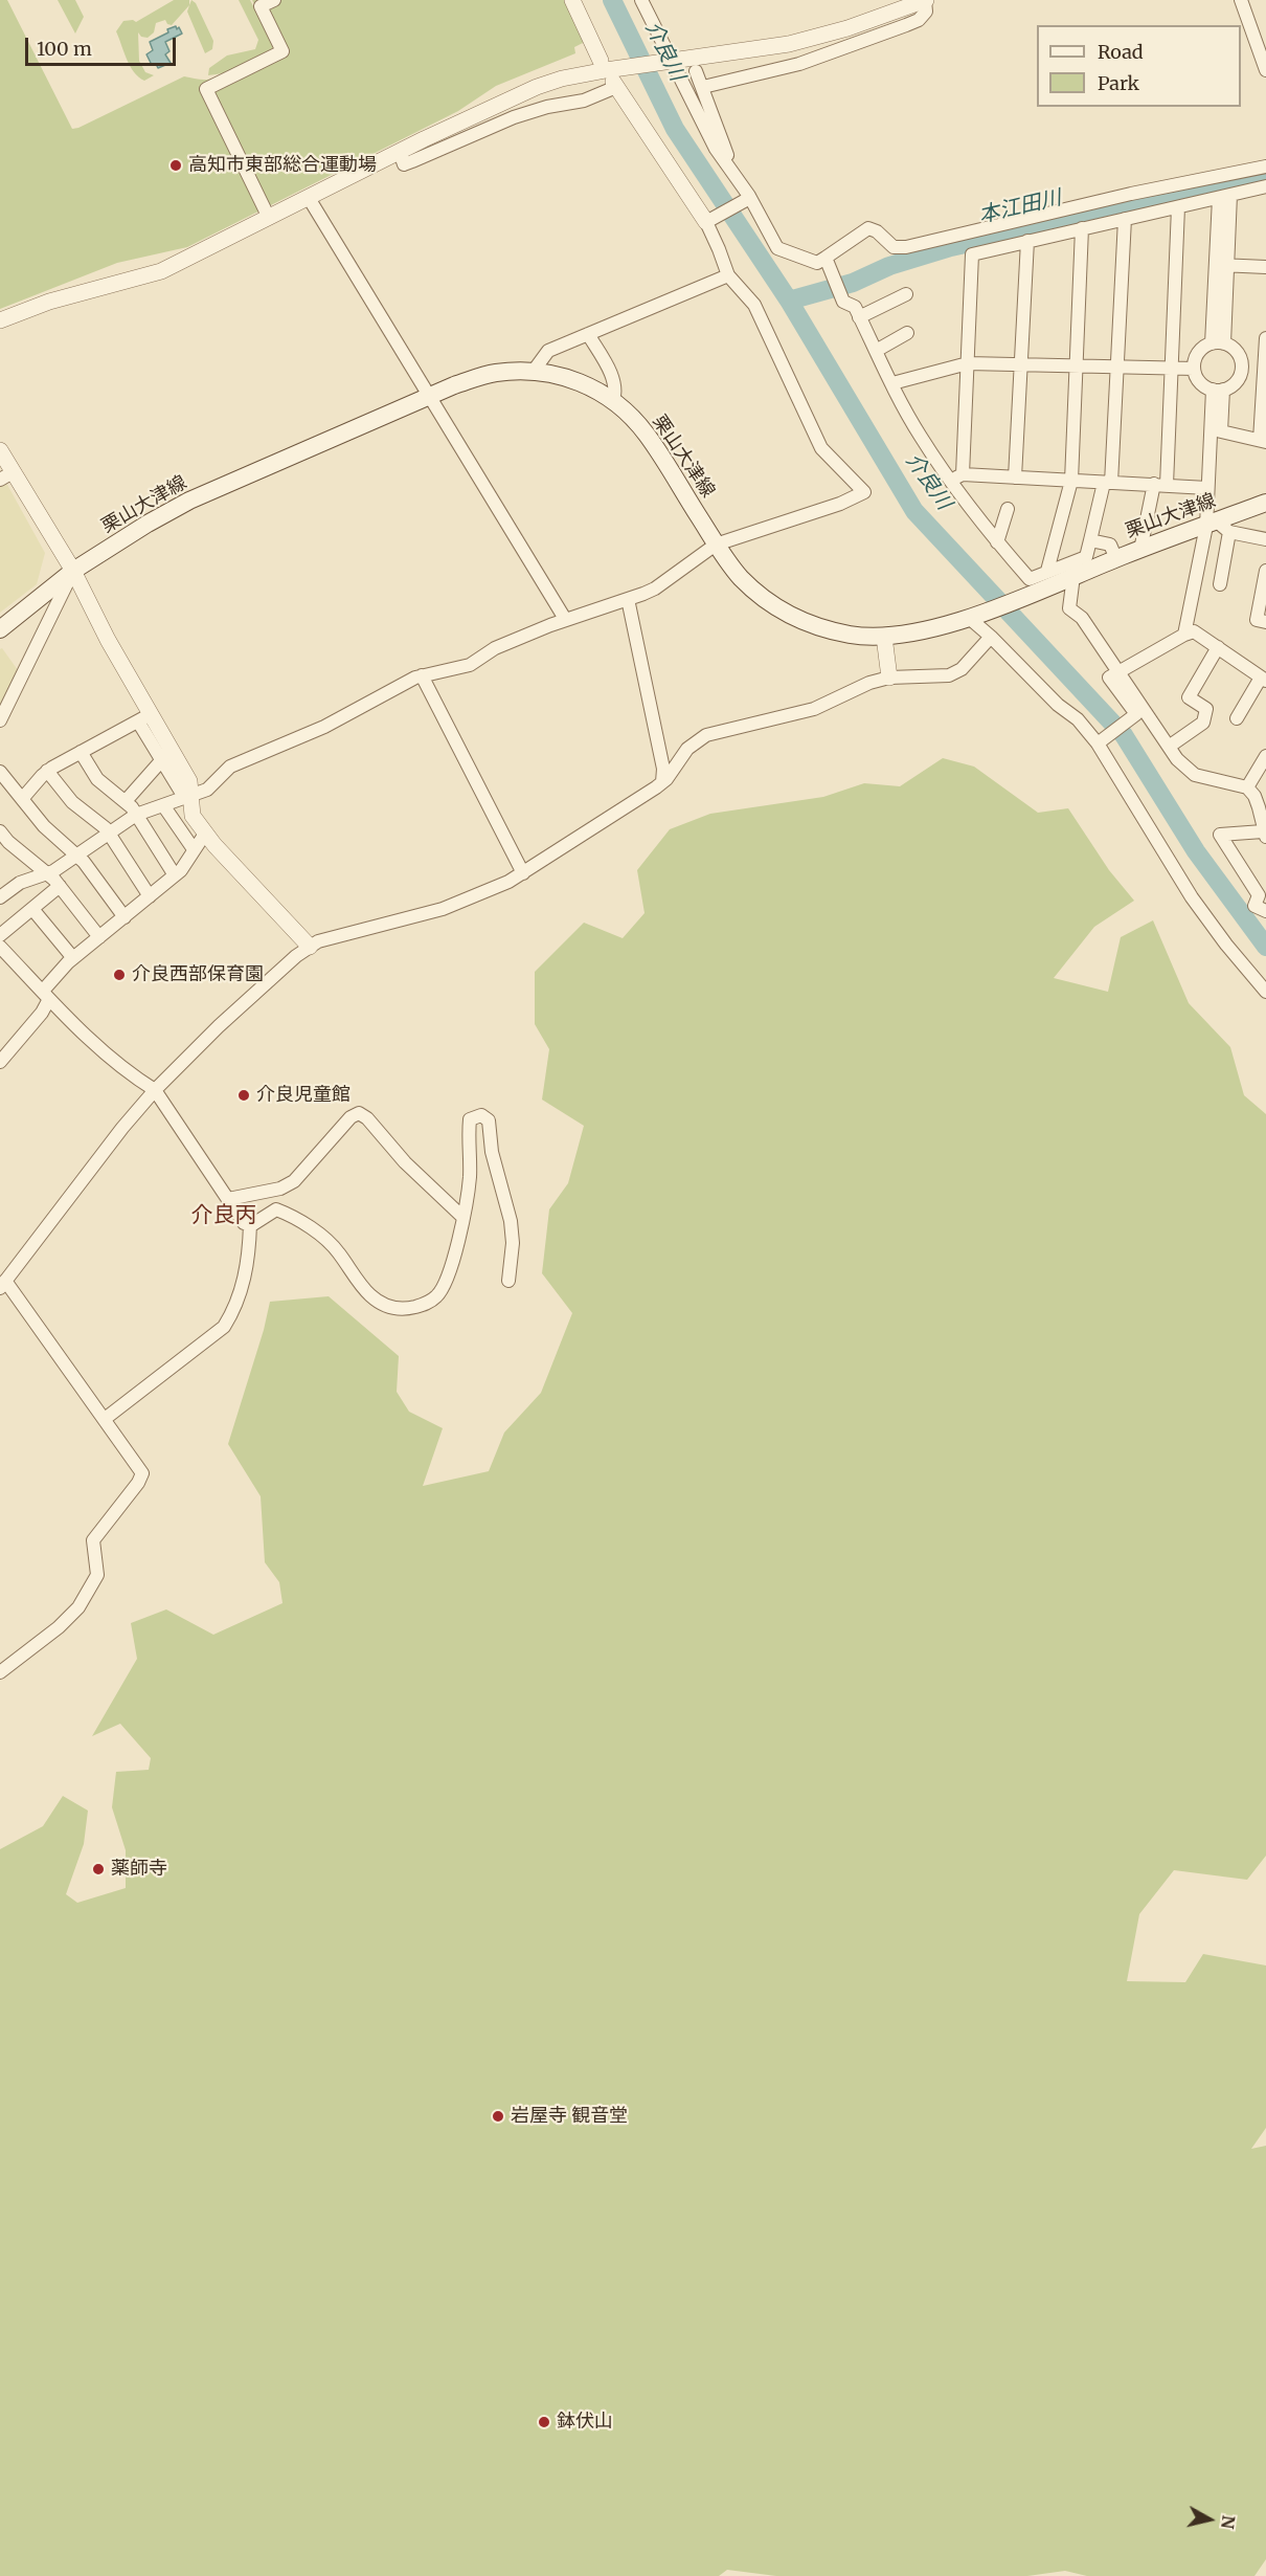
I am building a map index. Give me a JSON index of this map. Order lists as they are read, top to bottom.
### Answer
{
  "streets": {
    "main road": ["栗山大津線"]
  },
  "districts": ["介良丙"],
  "water": ["介良川", "本江田川"],
  "places": [
    "高知市東部総合運動場",
    "介良西部保育園",
    "介良児童館",
    "薬師寺",
    "岩屋寺 観音堂",
    "鉢伏山"
  ],
  "legend": ["Road", "Park"],
  "scale_bar": "100 m",
  "north": "right"
}
